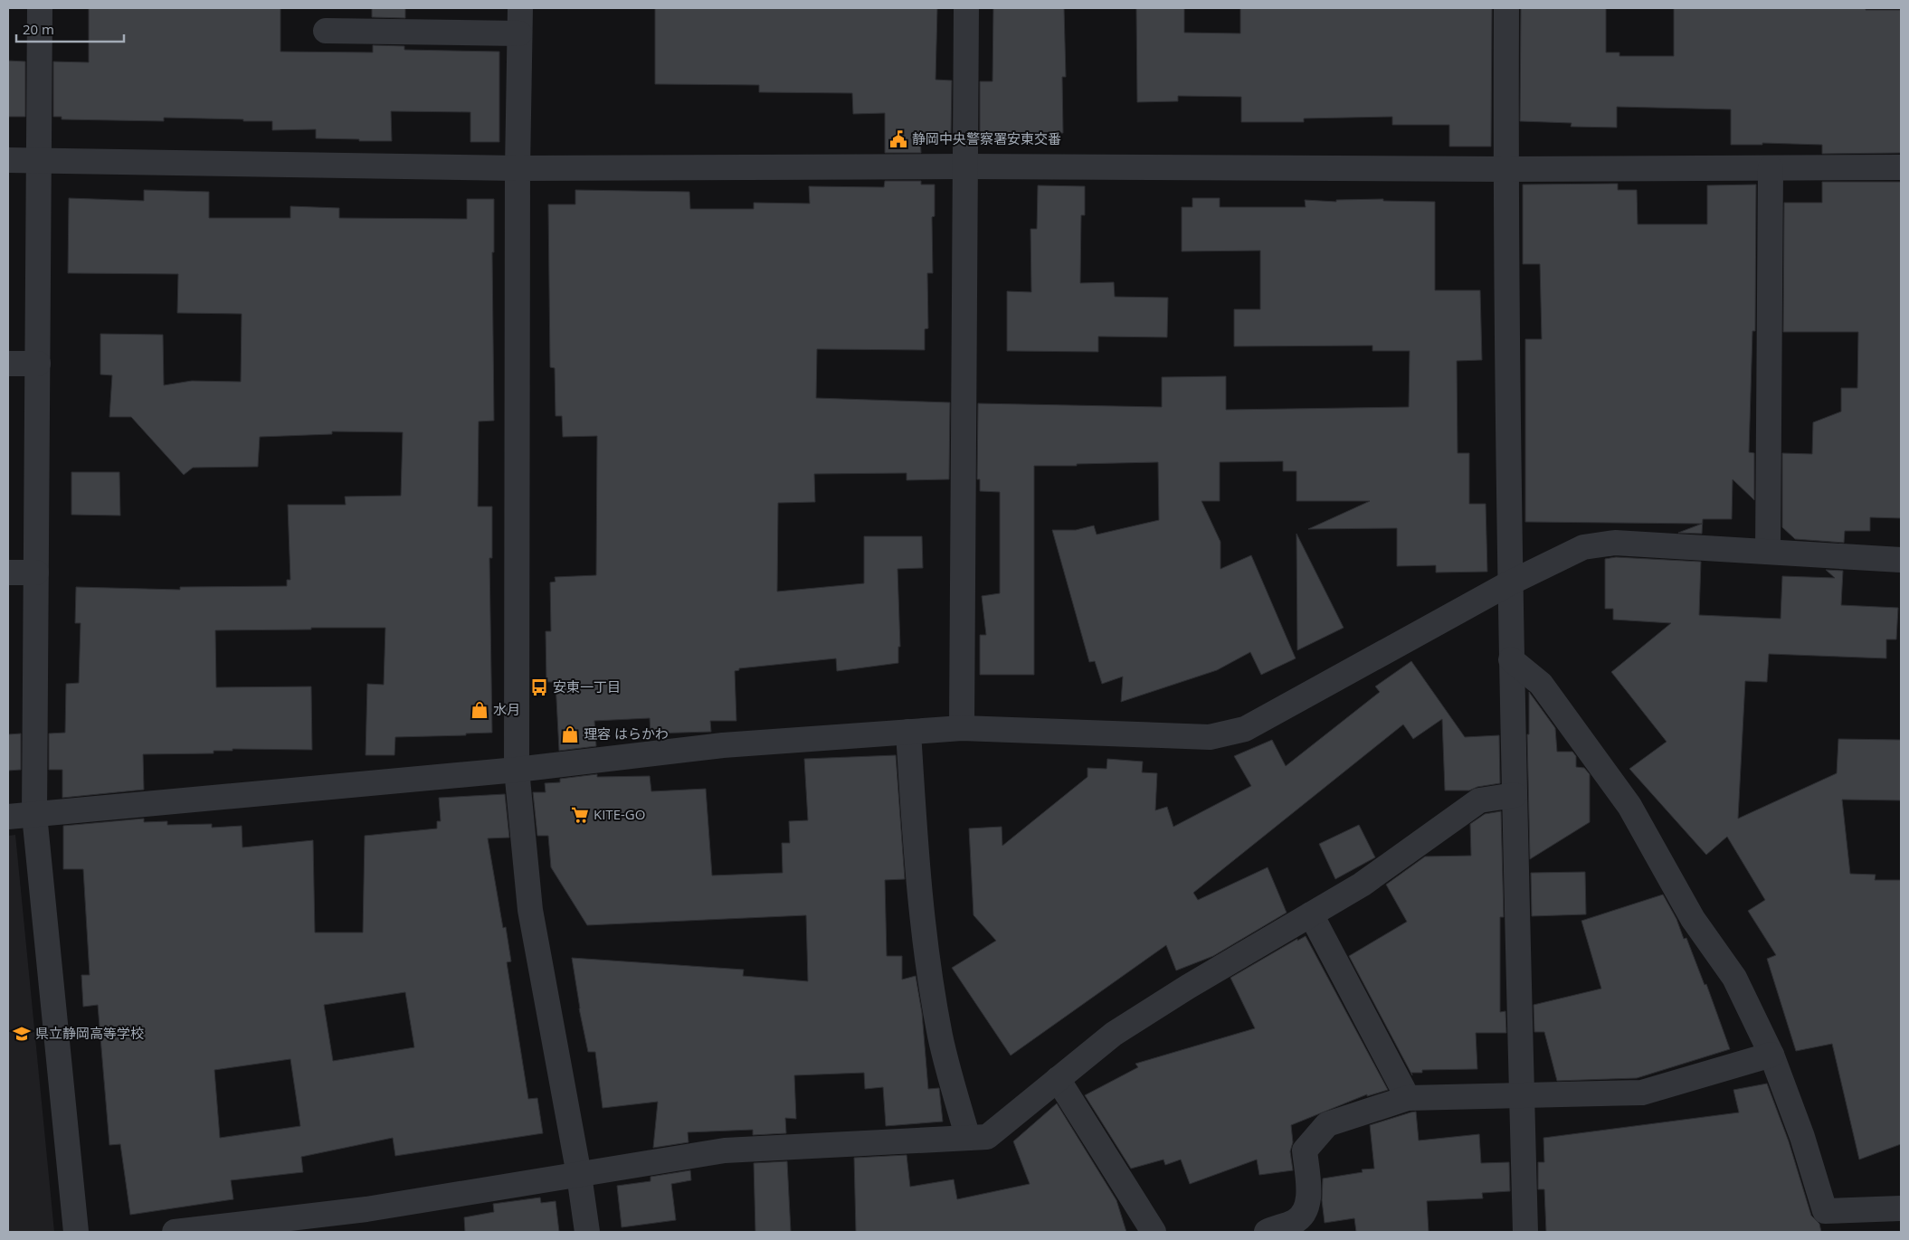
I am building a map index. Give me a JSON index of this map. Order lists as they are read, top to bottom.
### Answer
{
  "places": {
    "public building": ["静岡中央警察署安東交番"],
    "bus stop": ["安東一丁目"],
    "shop": ["水月", "理容 はらかわ"],
    "supermarket": ["KITE-GO"],
    "school or university": ["県立静岡高等学校"]
  },
  "scale_bar": "20 m"
}
